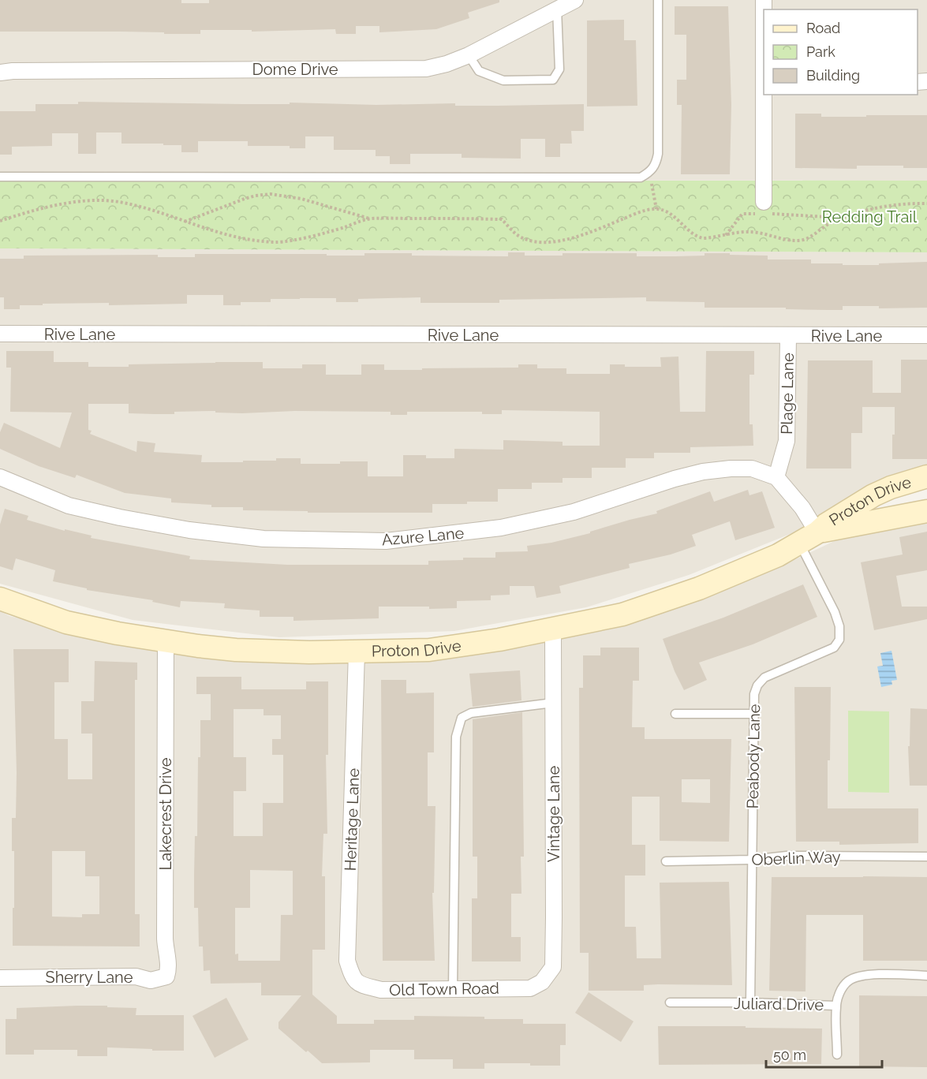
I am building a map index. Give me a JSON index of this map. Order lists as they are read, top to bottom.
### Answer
{
  "streets": {
    "street": [
      "Dome Drive",
      "Rive Lane",
      "Plage Lane",
      "Proton Drive",
      "Azure Lane",
      "Lakecrest Drive",
      "Vintage Lane",
      "Heritage Lane",
      "Sherry Lane",
      "Old Town Road"
    ],
    "lane": ["Peabody Lane", "Oberlin Way", "Juliard Drive"]
  },
  "crossings": [
    ["Rive Lane", "Plage Lane"],
    ["Plage Lane", "Azure Lane"],
    ["Proton Drive", "Peabody Lane"],
    ["Proton Drive", "Lakecrest Drive"],
    ["Proton Drive", "Vintage Lane"],
    ["Proton Drive", "Heritage Lane"],
    ["Peabody Lane", "Oberlin Way"],
    ["Peabody Lane", "Juliard Drive"],
    ["Lakecrest Drive", "Sherry Lane"],
    ["Vintage Lane", "Old Town Road"],
    ["Heritage Lane", "Old Town Road"]
  ],
  "parks": ["Redding Trail"],
  "legend": ["Road", "Park", "Building"],
  "scale_bar": "50 m"
}
